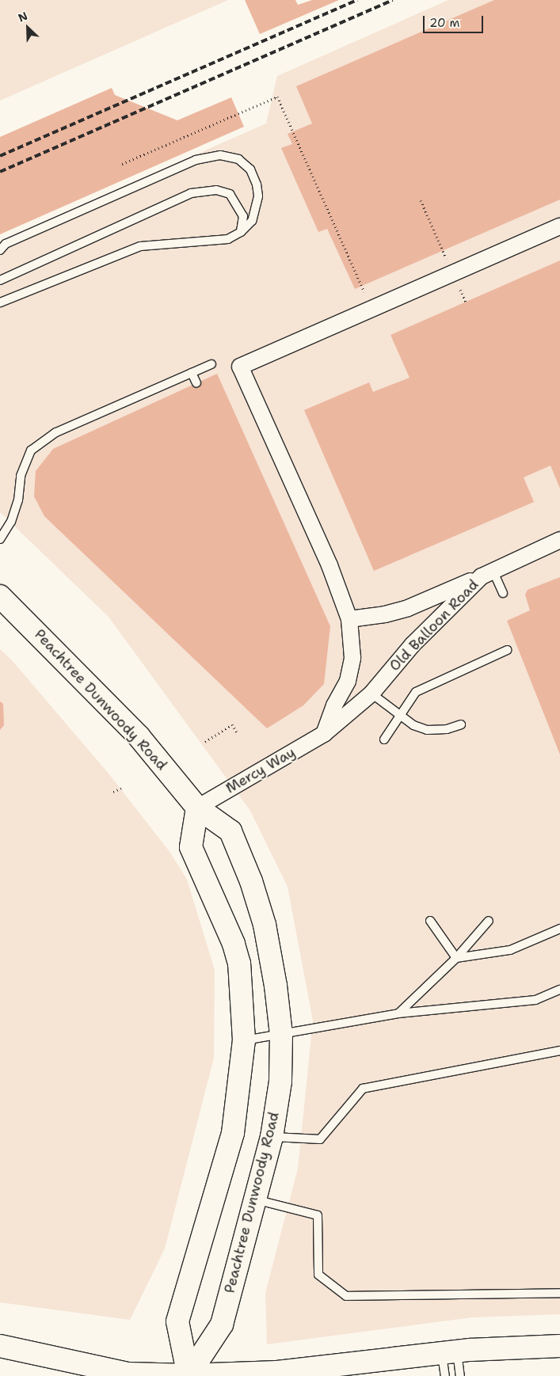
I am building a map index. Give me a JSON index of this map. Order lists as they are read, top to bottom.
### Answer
{
  "streets": {
    "main road": ["Peachtree Dunwoody Road"],
    "street": ["Old Balloon Road", "Mercy Way"]
  },
  "crossings": [
    ["Old Balloon Road", "Mercy Way"],
    ["Peachtree Dunwoody Road", "Mercy Way"]
  ],
  "scale_bar": "20 m",
  "north": "top left"
}
